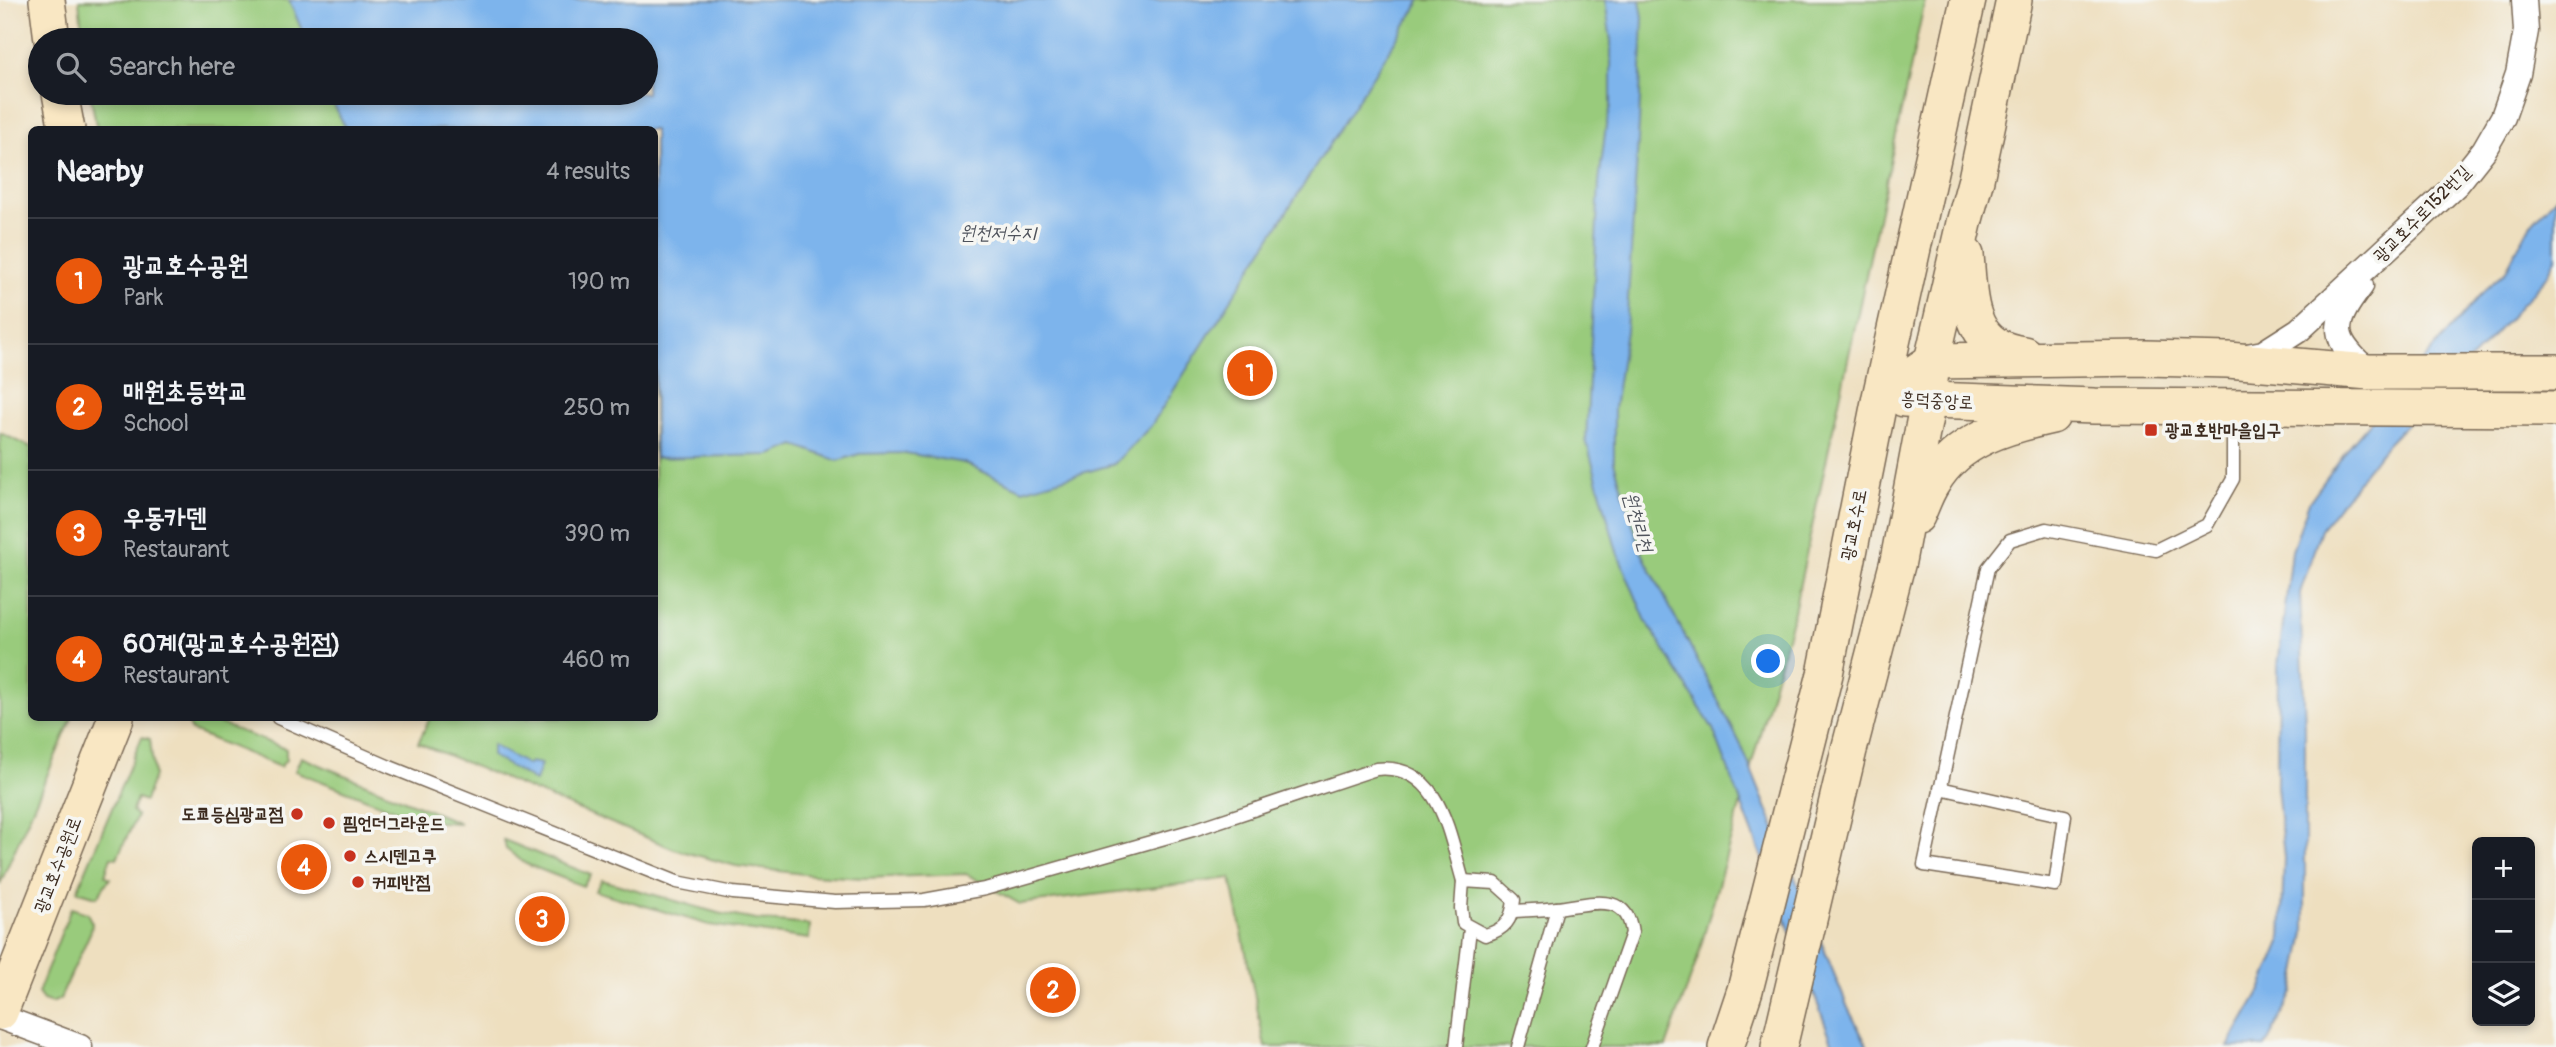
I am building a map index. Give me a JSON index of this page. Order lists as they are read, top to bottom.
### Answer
{
  "streets": {
    "main road": ["흥덕중앙로", "광교호수로", "광교호수공원로"],
    "street": ["광교호수로152번길"]
  },
  "crossings": [
    ["흥덕중앙로", "광교호수로"]
  ],
  "water": ["원천저수지", "원천리천"],
  "places": {
    "transit": ["광교호반마을입구"],
    "other": [
      "도쿄등심광교점",
      "핌언더그라운드",
      "스시덴고쿠",
      "커피반점"
    ]
  },
  "page": {
    "search": "Search here",
    "heading": ["Nearby", "4 results"],
    "list": [
      {
        "mark": "1",
        "name": "광교호수공원",
        "note": "Park",
        "value": "190 m"
      },
      {
        "mark": "2",
        "name": "매원초등학교",
        "note": "School",
        "value": "250 m"
      },
      {
        "mark": "3",
        "name": "우동카덴",
        "note": "Restaurant",
        "value": "390 m"
      },
      {
        "mark": "4",
        "name": "60계(광교호수공원점)",
        "note": "Restaurant",
        "value": "460 m"
      }
    ],
    "pins": [
      "1",
      "4",
      "3",
      "2"
    ],
    "map_buttons": ["+", "−"]
  }
}
